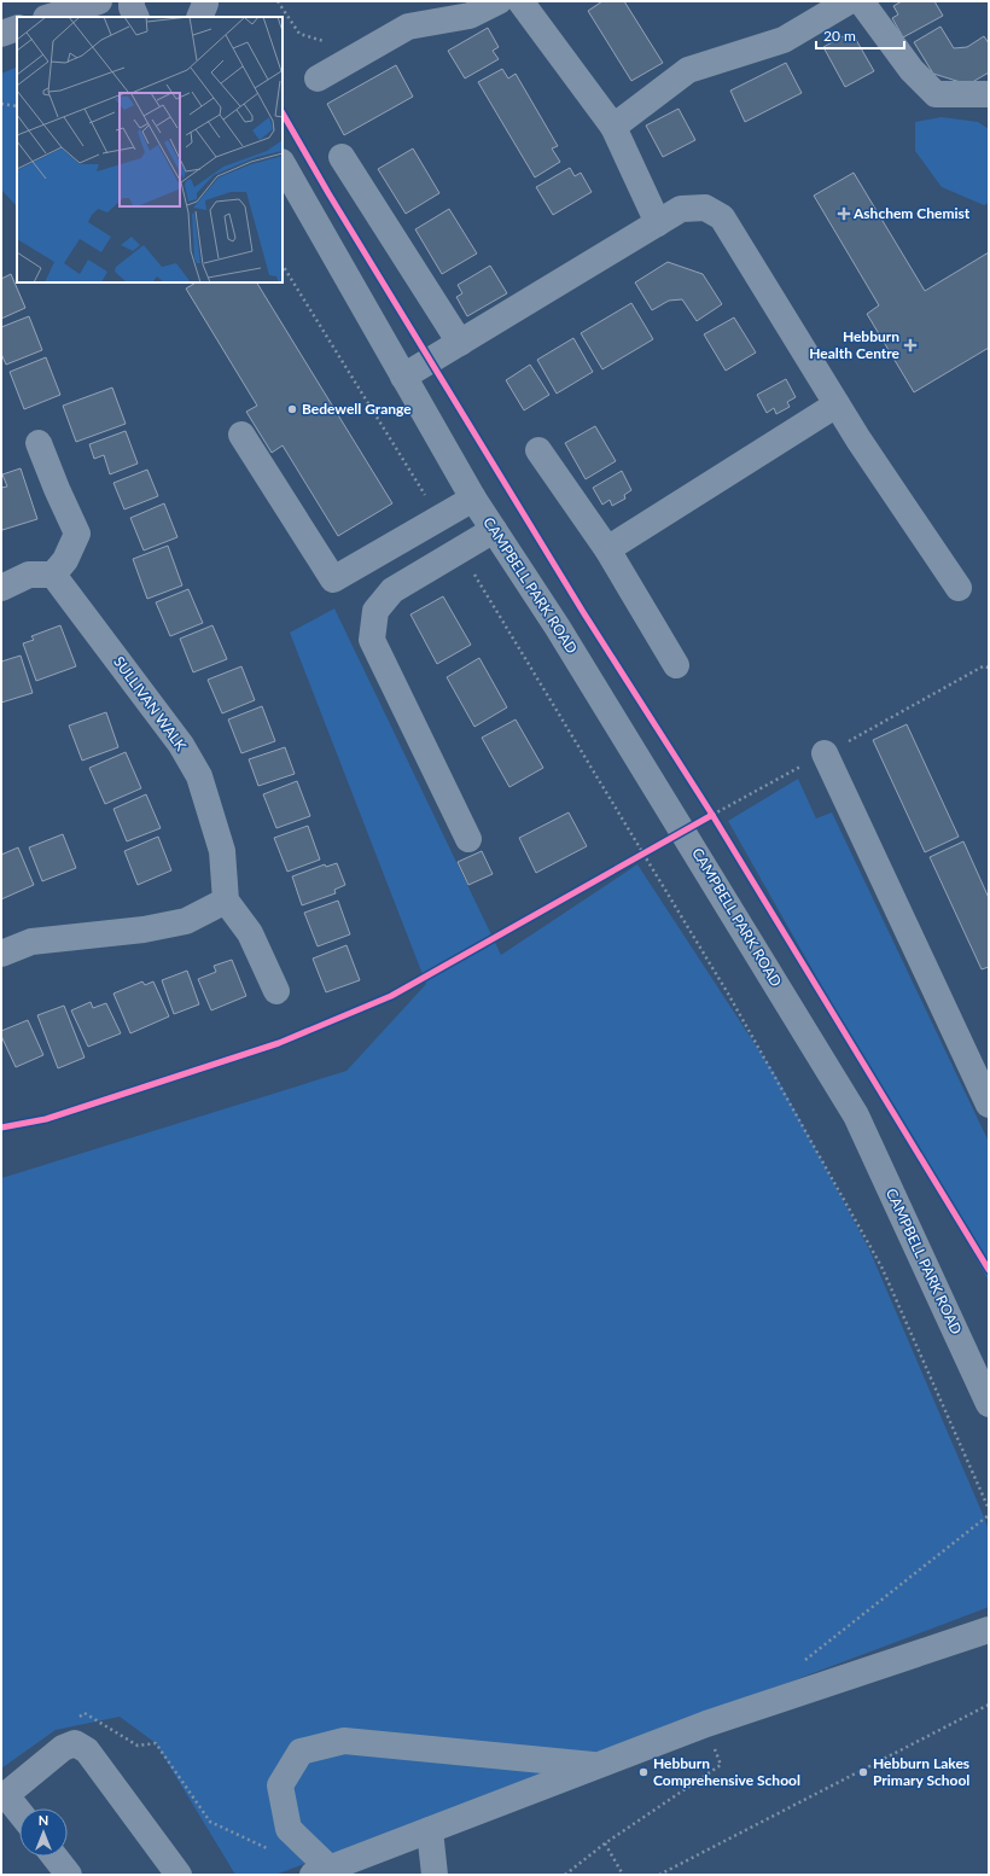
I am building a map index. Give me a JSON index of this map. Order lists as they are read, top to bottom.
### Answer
{
  "streets": {
    "street": ["CAMPBELL PARK ROAD", "SULLIVAN WALK"]
  },
  "places": {
    "health": ["Ashchem Chemist", "Hebburn Health Centre"],
    "other": ["Bedewell Grange", "Hebburn Comprehensive School", "Hebburn Lakes Primary School"]
  },
  "scale_bar": "20 m",
  "north": "top"
}
